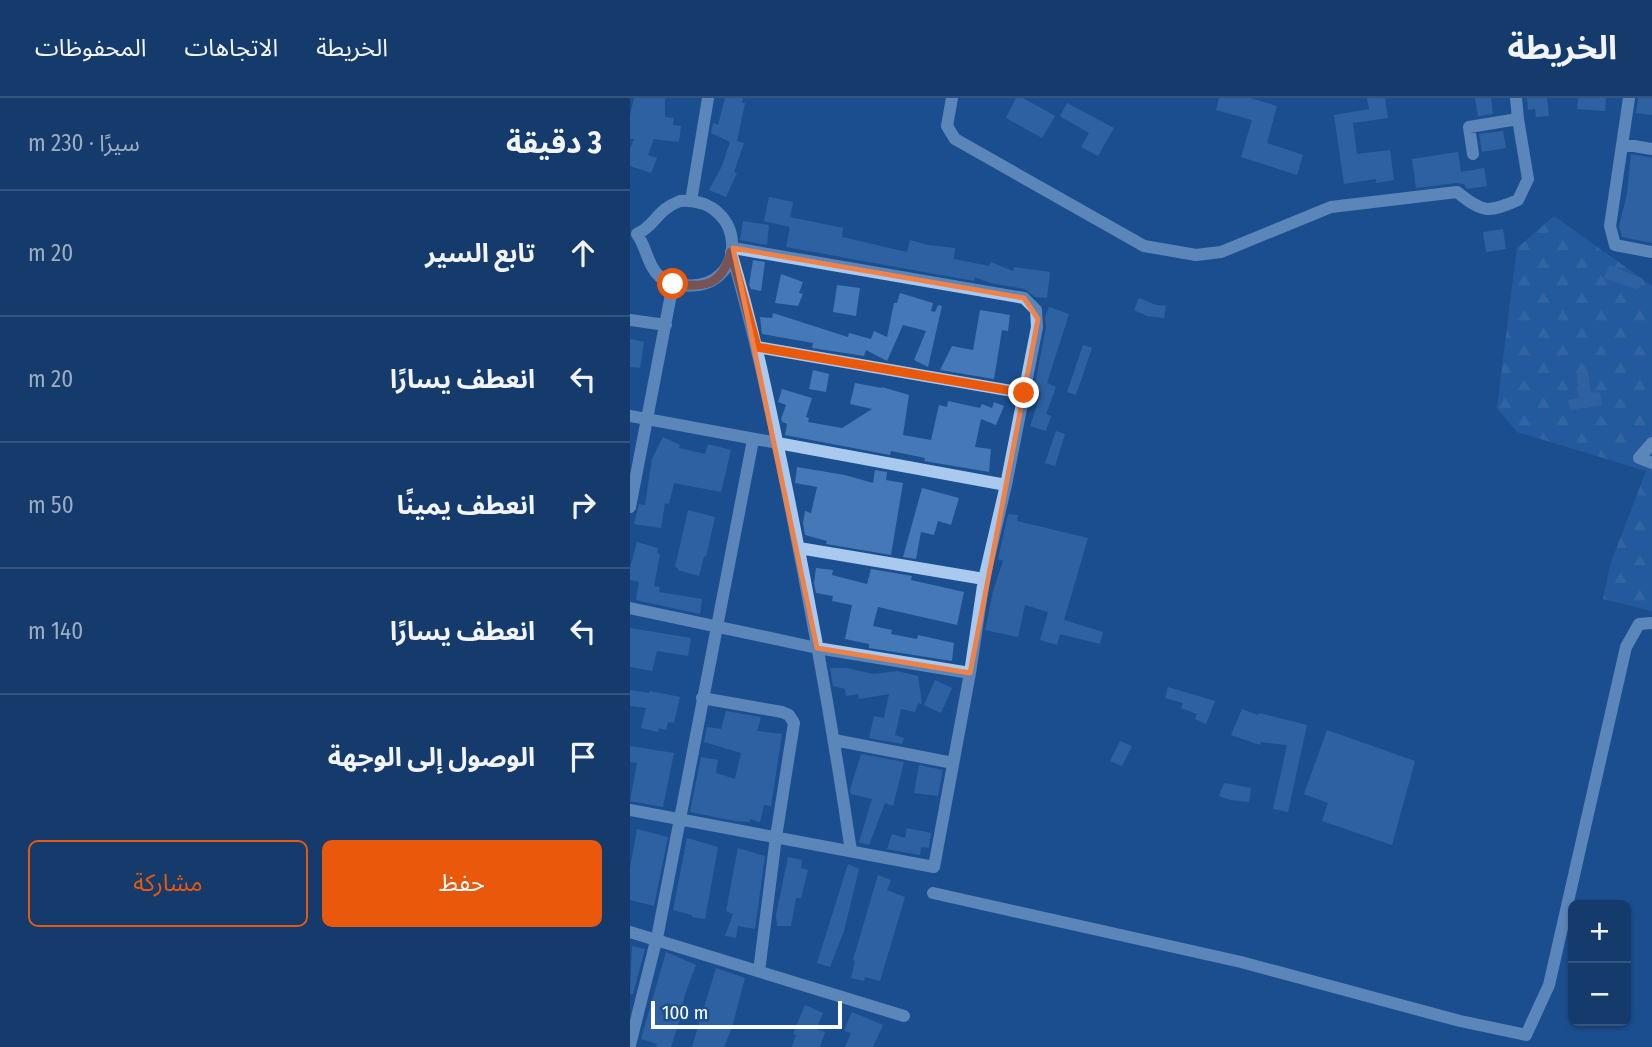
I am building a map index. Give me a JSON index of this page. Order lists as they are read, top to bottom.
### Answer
{
  "scale_bar": "100 m",
  "page": {
    "header": "الخريطة",
    "nav": ["الخريطة", "الاتجاهات", "المحفوظات"],
    "heading": ["3 دقيقة", "سيرًا · 230 m"],
    "list": [
      ["تابع السير", "20 m"],
      ["انعطف يسارًا", "20 m"],
      ["انعطف يمينًا", "50 m"],
      ["انعطف يسارًا", "140 m"],
      "الوصول إلى الوجهة"
    ],
    "buttons": ["حفظ", "مشاركة"],
    "map_buttons": ["+", "−"],
    "scale": "100 m"
  }
}
